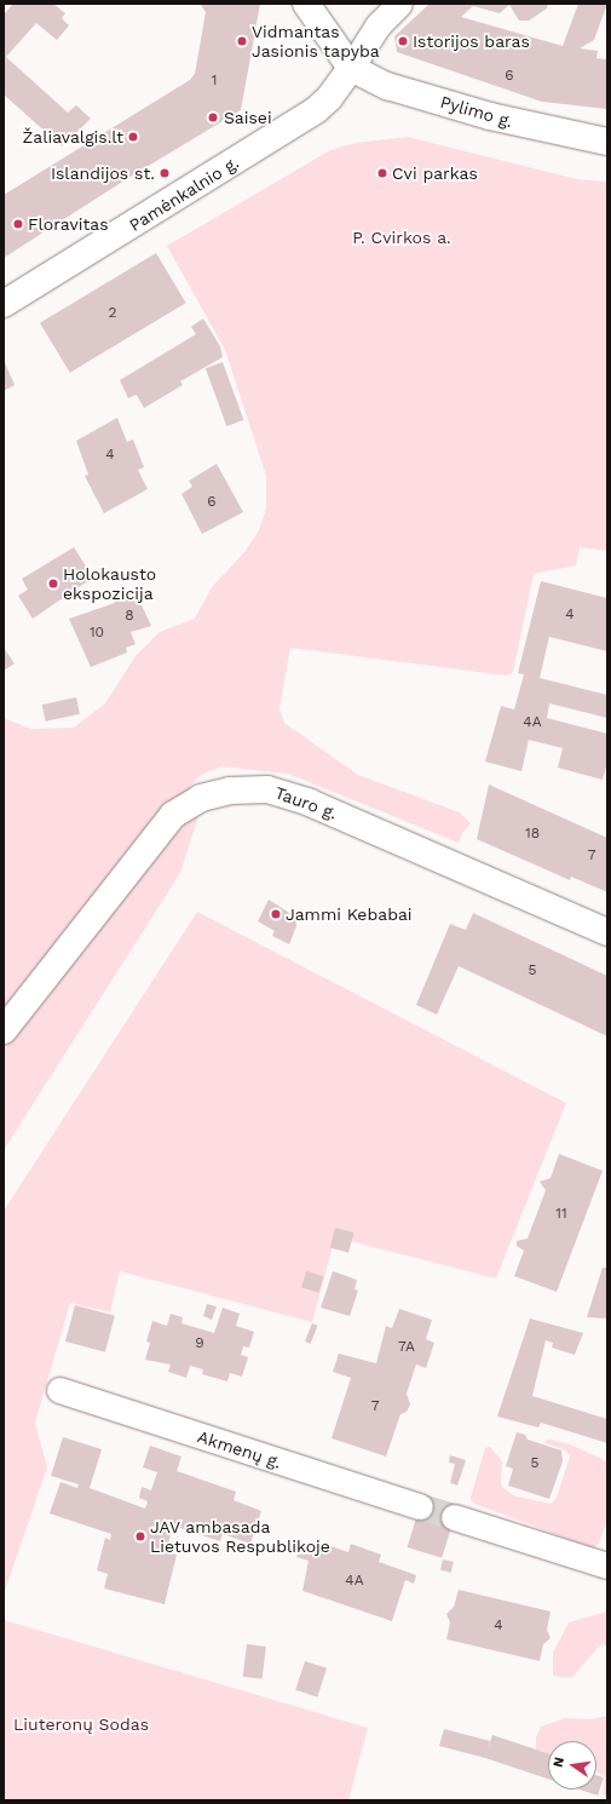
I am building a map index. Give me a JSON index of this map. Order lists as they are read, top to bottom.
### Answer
{
  "streets": {
    "main road": ["Pylimo g.", "Pamėnkalnio g.", "Tauro g."],
    "street": ["Akmenų g."]
  },
  "crossings": [
    ["Pylimo g.", "Pamėnkalnio g."]
  ],
  "parks": ["P. Cvirkos a.", "Liuteronų Sodas"],
  "places": [
    "Vidmantas Jasionis tapyba",
    "Istorijos baras",
    "Saisei",
    "Žaliavalgis.lt",
    "Islandijos st.",
    "Cvi parkas",
    "Floravitas",
    "Holokausto ekspozicija",
    "Jammi Kebabai",
    "JAV ambasada Lietuvos Respublikoje"
  ],
  "house_numbers": [
    "6",
    "1",
    "2",
    "4",
    "6",
    "4",
    "8",
    "10",
    "4A",
    "18",
    "7",
    "5",
    "11",
    "9",
    "7A",
    "7",
    "5",
    "4A",
    "4"
  ],
  "north": "left"
}
